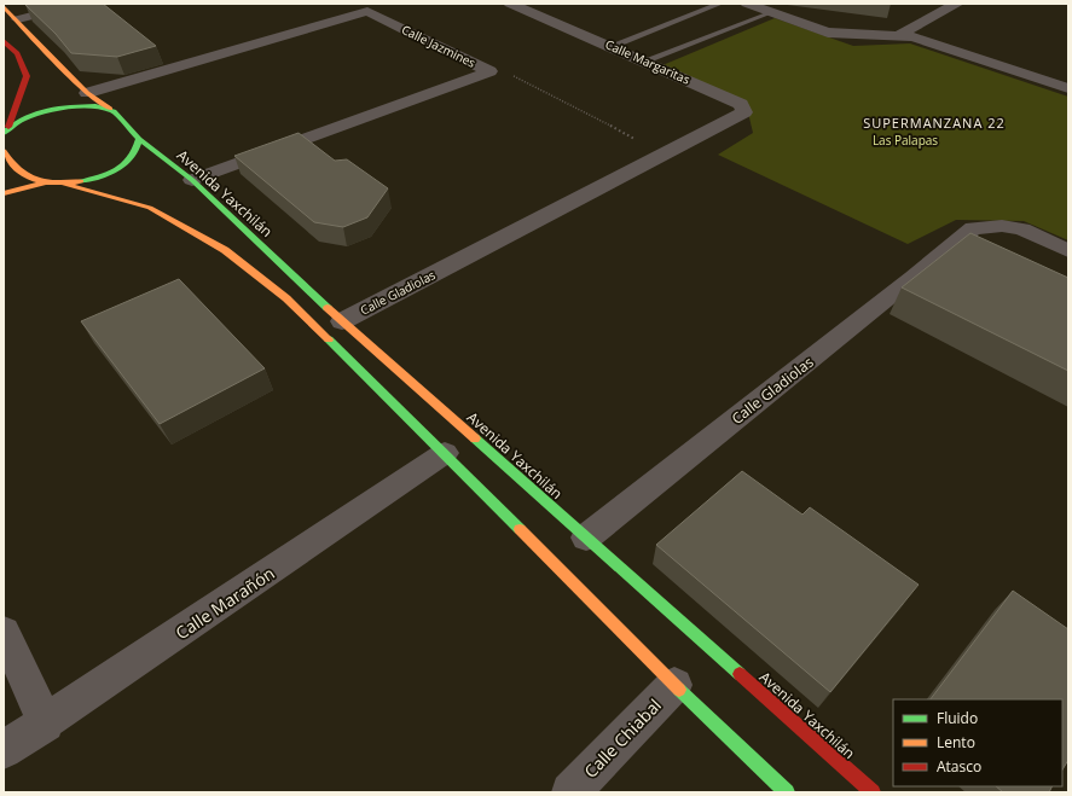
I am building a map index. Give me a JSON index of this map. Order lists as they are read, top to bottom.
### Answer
{
  "streets": {
    "main road": ["Avenida Yaxchilán"],
    "street": [
      "Calle Jazmines",
      "Calle Margaritas",
      "Calle Gladiolas",
      "Calle Marañón",
      "Calle Chiabal"
    ]
  },
  "crossings": [
    ["Calle Jazmines", "Avenida Yaxchilán"],
    ["Calle Margaritas", "Calle Gladiolas"],
    ["Avenida Yaxchilán", "Calle Gladiolas"]
  ],
  "districts": ["SUPERMANZANA 22"],
  "parks": ["Las Palapas"],
  "legend": ["Fluido", "Lento", "Atasco"]
}
